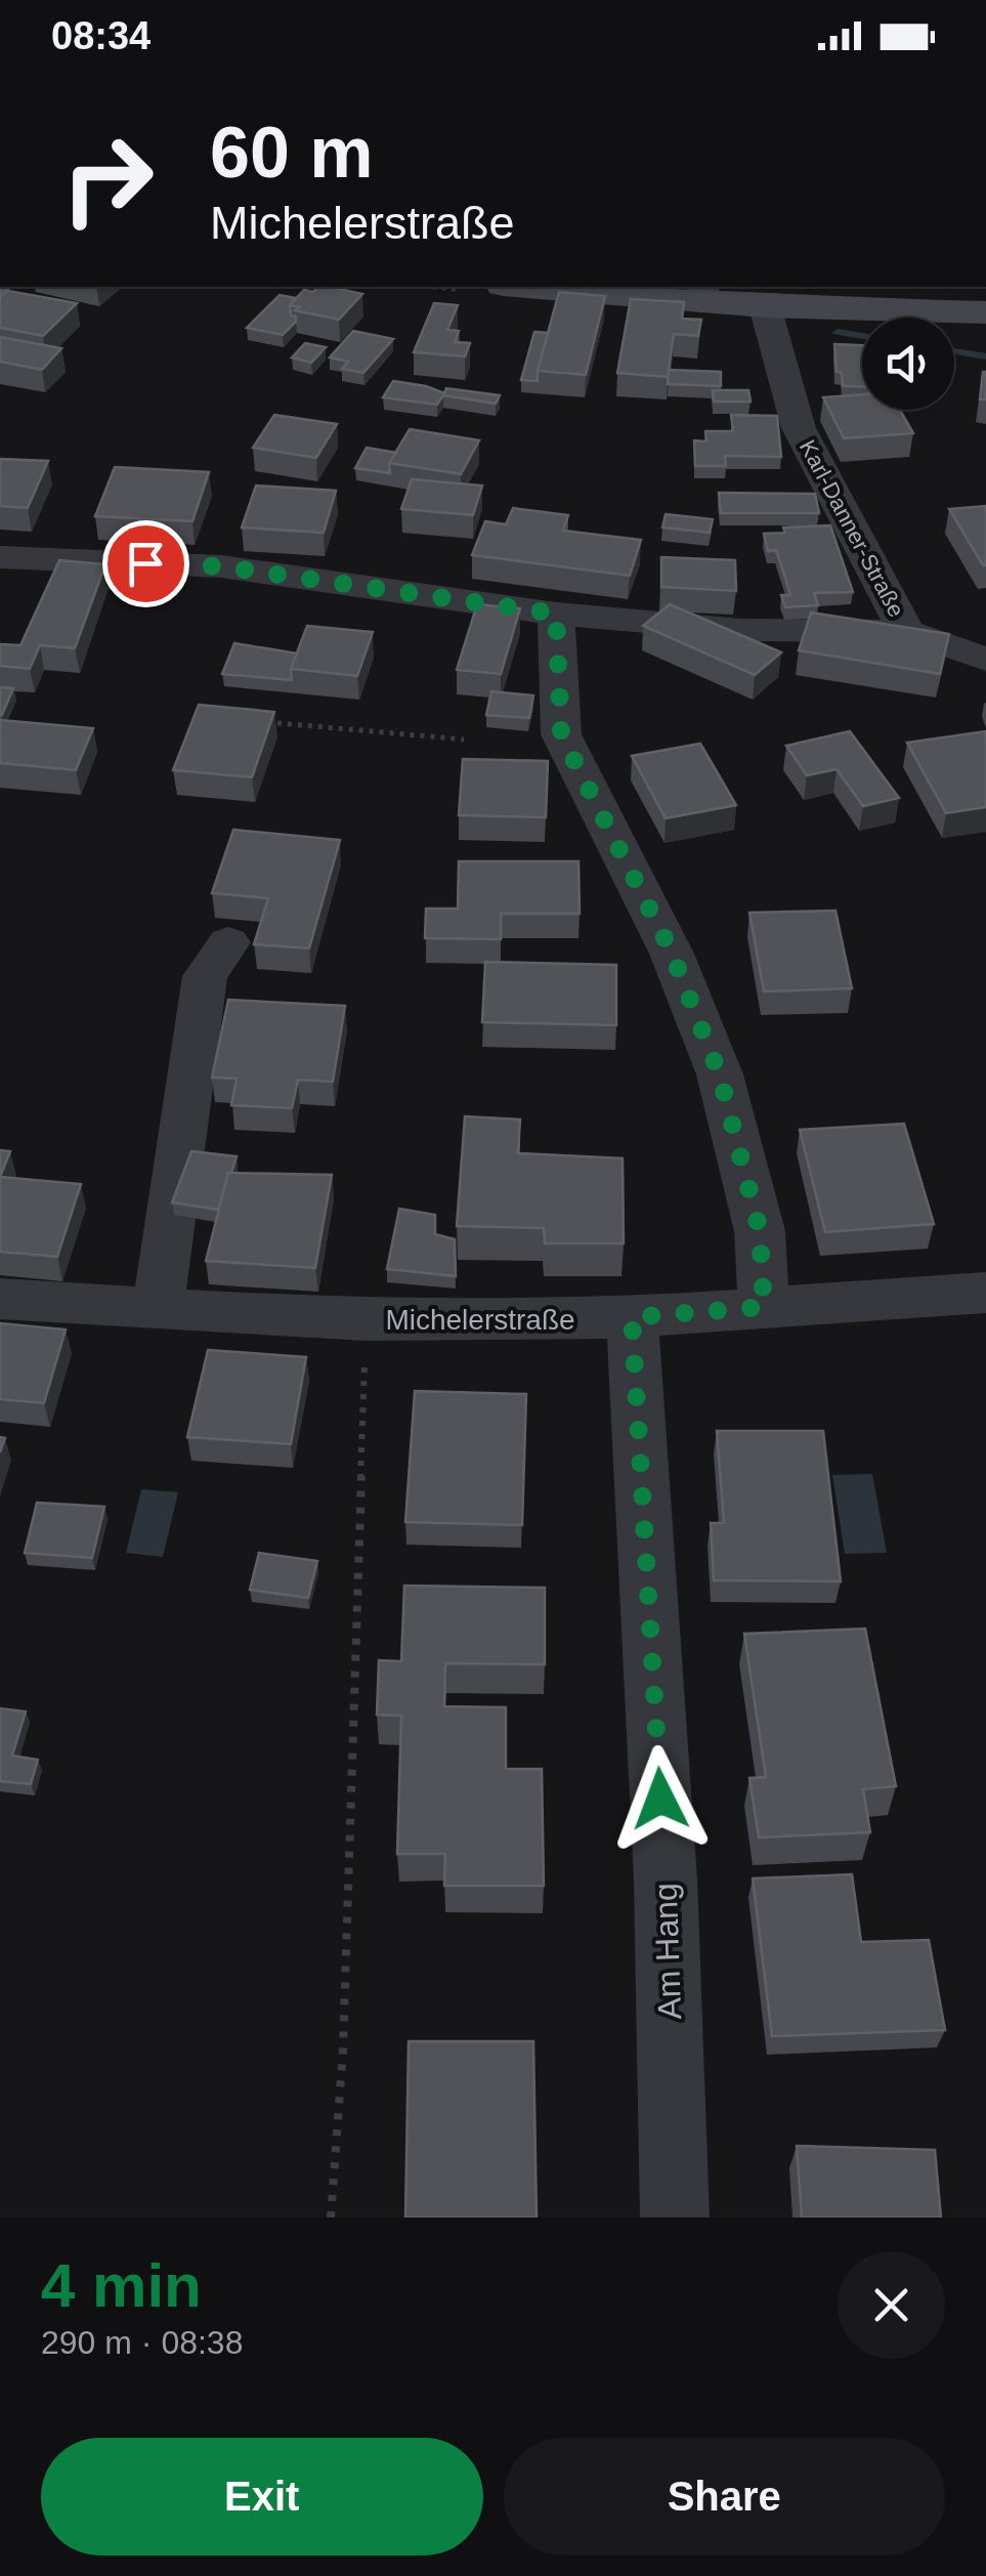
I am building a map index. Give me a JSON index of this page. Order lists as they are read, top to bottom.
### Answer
{
  "streets": {
    "street": ["Karl-Danner-Straße", "Michelerstraße", "Am Hang"]
  },
  "crossings": [
    ["Michelerstraße", "Am Hang"]
  ],
  "page": {
    "status": "08:34",
    "turn": ["60 m", "Michelerstraße"],
    "heading": ["4 min", "290 m · 08:38"],
    "buttons": ["Exit", "Share"]
  }
}
